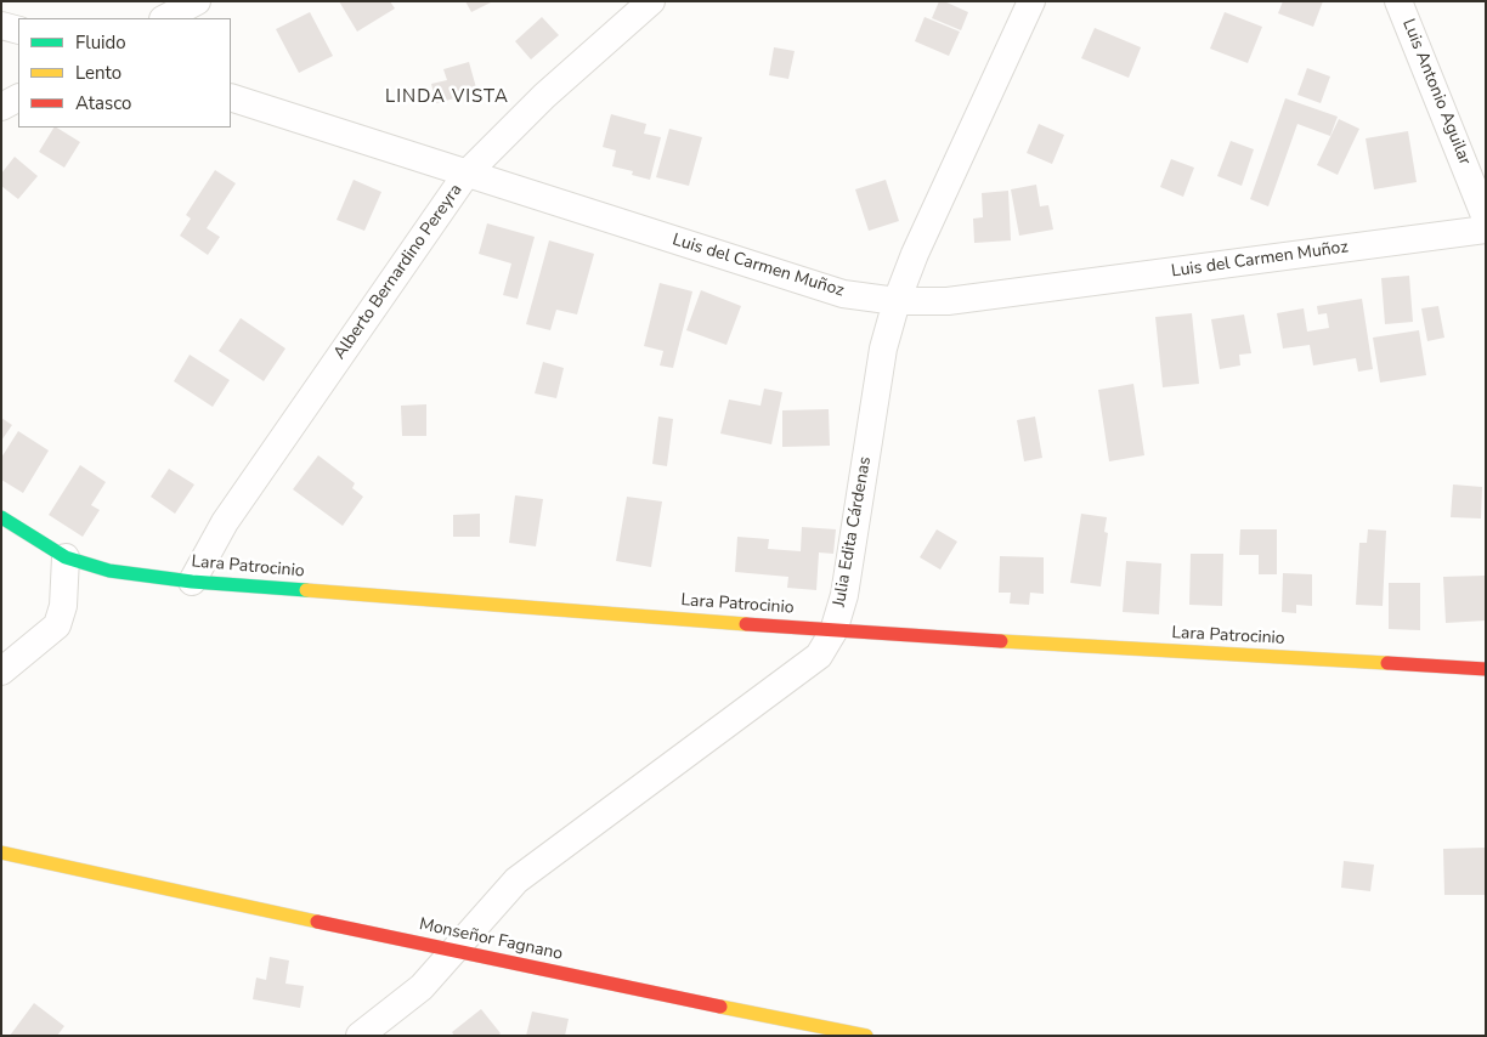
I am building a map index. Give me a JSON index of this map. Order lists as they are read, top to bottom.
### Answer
{
  "streets": {
    "street": [
      "Luis Antonio Aguilar",
      "Luis del Carmen Muñoz",
      "Alberto Bernardino Pereyra",
      "Julia Edita Cárdenas",
      "Lara Patrocinio",
      "Monseñor Fagnano"
    ]
  },
  "crossings": [
    ["Luis del Carmen Muñoz", "Alberto Bernardino Pereyra"],
    ["Luis del Carmen Muñoz", "Julia Edita Cárdenas"],
    ["Alberto Bernardino Pereyra", "Lara Patrocinio"],
    ["Julia Edita Cárdenas", "Lara Patrocinio"],
    ["Julia Edita Cárdenas", "Monseñor Fagnano"]
  ],
  "districts": ["LINDA VISTA"],
  "legend": ["Fluido", "Lento", "Atasco"]
}
